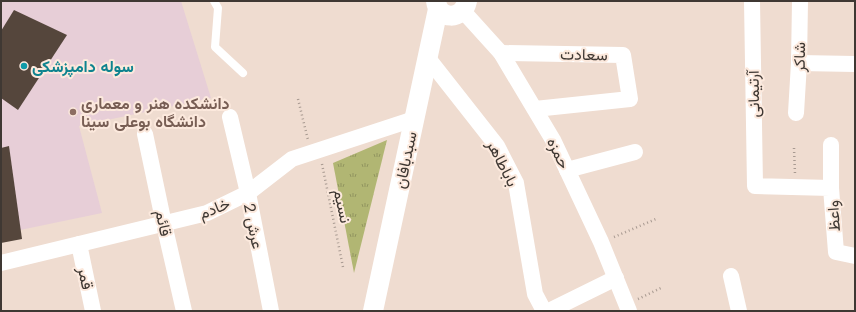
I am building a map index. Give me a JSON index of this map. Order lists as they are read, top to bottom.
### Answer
{
  "streets": {
    "street": [
      "سعادت",
      "شاکر",
      "آرتیمانی",
      "حمزه",
      "سبدبافان",
      "باباطاهر",
      "خادم",
      "واعظ",
      "قائم",
      "عرش 2",
      "قمر"
    ],
    "path": ["نسیم"]
  },
  "crossings": [
    ["سعادت", "حمزه"],
    ["آرتیمانی", "واعظ"],
    ["سبدبافان", "باباطاهر"],
    ["سبدبافان", "خادم"],
    ["نسیم", "خادم"],
    ["خادم", "قائم"],
    ["خادم", "عرش 2"],
    ["خادم", "قمر"]
  ],
  "places": ["سوله دامپزشکی", "دانشکده هنر و معماری دانشگاه بوعلی سینا"]
}
